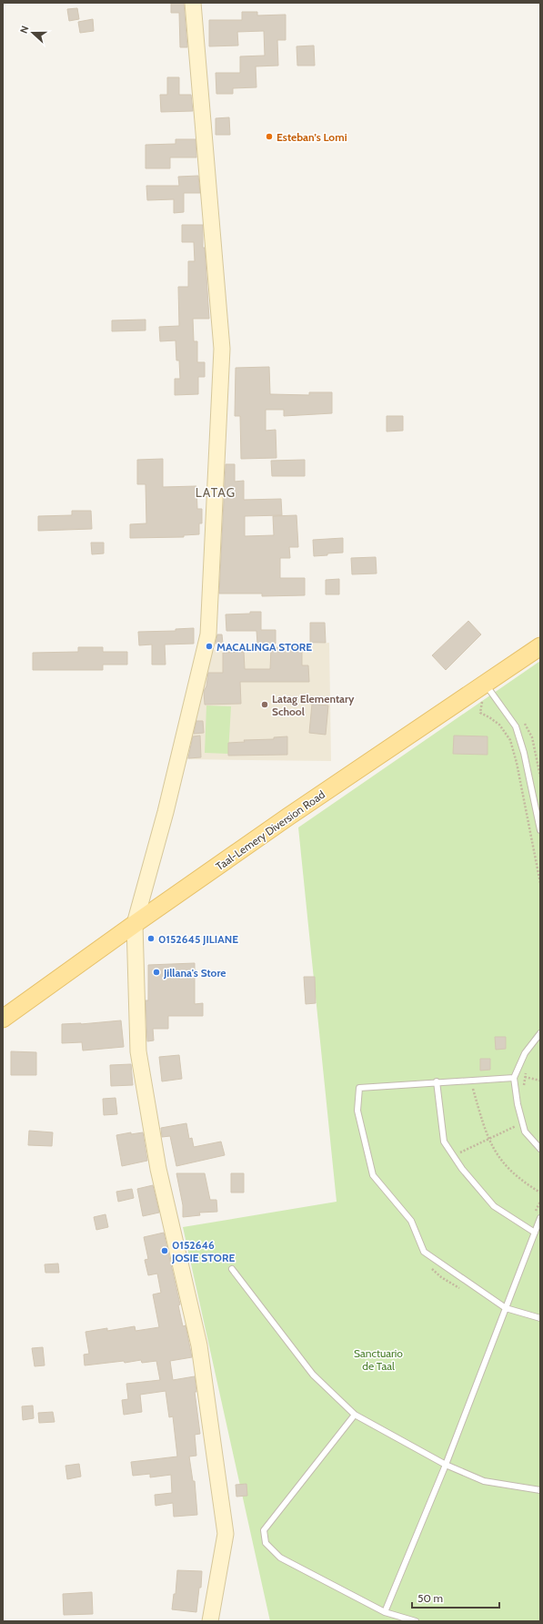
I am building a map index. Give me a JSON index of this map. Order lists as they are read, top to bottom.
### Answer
{
  "streets": {
    "main road": ["Taal-Lemery Diversion Road"]
  },
  "districts": ["LATAG"],
  "parks": ["Sanctuario de Taal"],
  "places": [
    "Esteban’s Lomi",
    "MACALINGA STORE",
    "Latag Elementary School",
    "0152645 JILIANE",
    "Jillana's Store",
    "0152646 JOSIE STORE"
  ],
  "scale_bar": "50 m",
  "north": "left"
}
